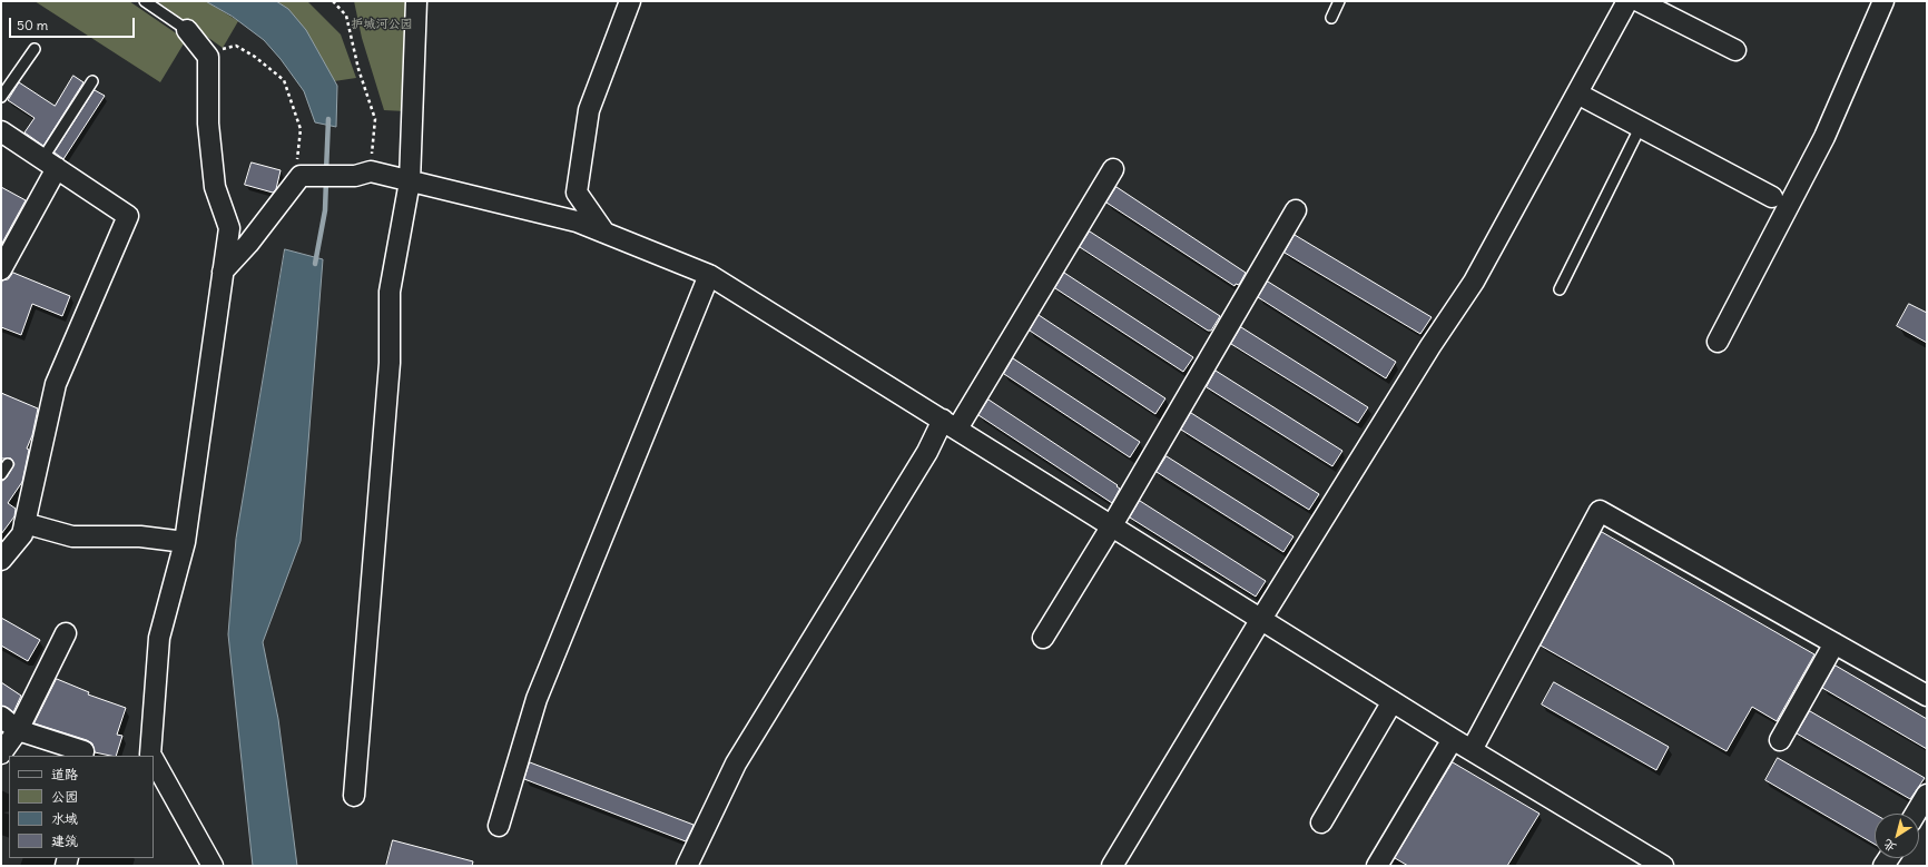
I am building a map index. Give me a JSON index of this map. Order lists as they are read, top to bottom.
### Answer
{
  "parks": ["护城河公园"],
  "legend": [
    "道路",
    "公园",
    "水域",
    "建筑"
  ],
  "scale_bar": "50 m",
  "north": "bottom left"
}
